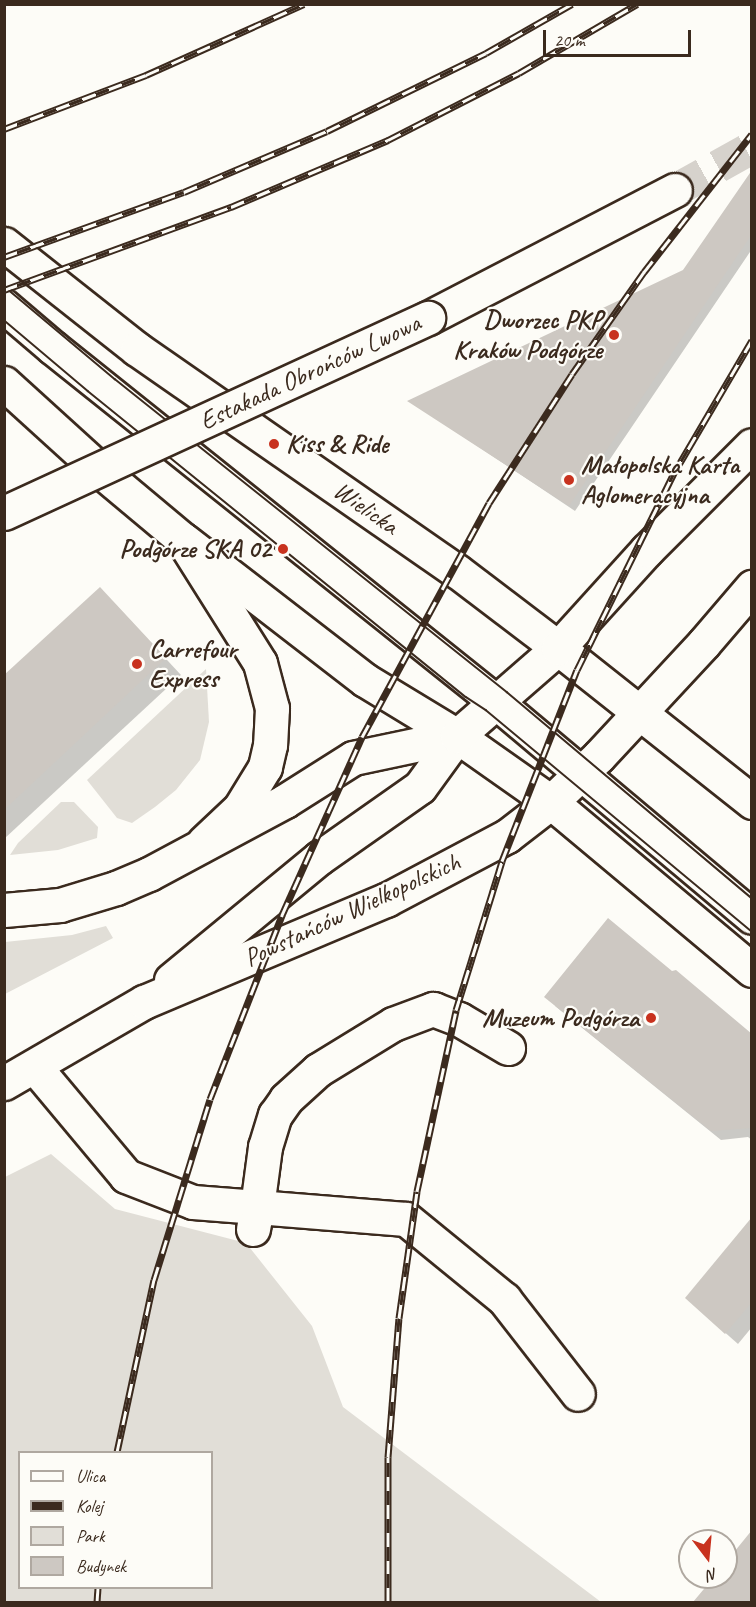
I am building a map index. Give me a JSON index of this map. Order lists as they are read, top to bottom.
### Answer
{
  "streets": {
    "main road": ["Estakada Obrońców Lwowa", "Wielicka", "Powstańców Wielkopolskich"]
  },
  "crossings": [
    ["Wielicka", "Powstańców Wielkopolskich"]
  ],
  "places": [
    "Dworzec PKP Kraków Podgórze",
    "Kiss & Ride",
    "Małopolska Karta Aglomeracyjna",
    "Podgórze SKA 02",
    "Carrefour Express",
    "Muzeum Podgórza"
  ],
  "legend": [
    "Ulica",
    "Kolej",
    "Park",
    "Budynek"
  ],
  "scale_bar": "20 m",
  "north": "bottom"
}
